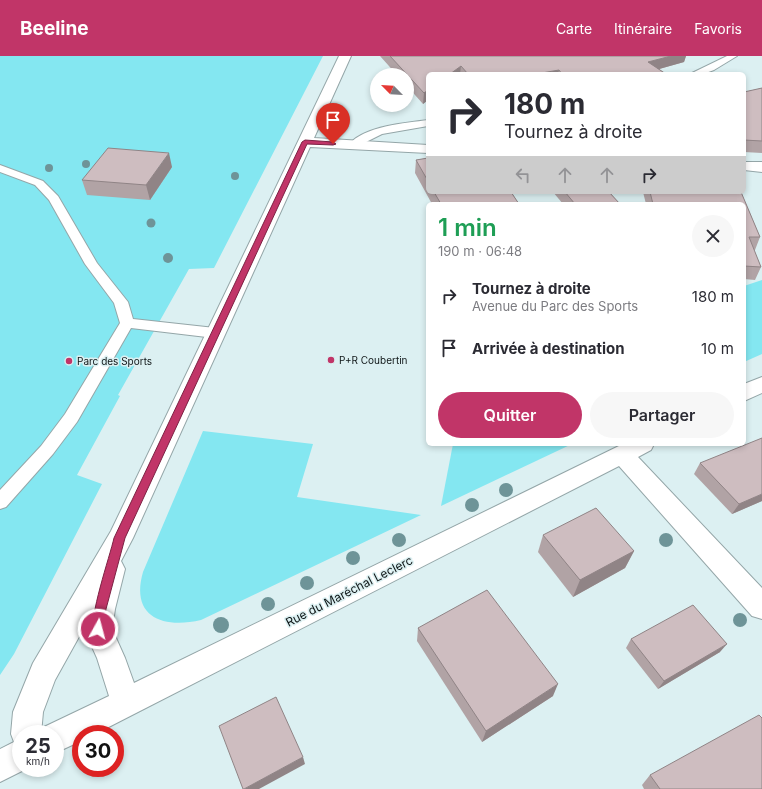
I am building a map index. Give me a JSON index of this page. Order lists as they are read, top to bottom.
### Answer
{
  "streets": {
    "street": ["Rue du Maréchal Leclerc"]
  },
  "places": ["P+R Coubertin", "Parc des Sports"],
  "north": "top left",
  "page": {
    "header": "Beeline",
    "nav": ["Carte", "Itinéraire", "Favoris"],
    "turn": ["180 m", "Tournez à droite"],
    "heading": ["1 min", "190 m · 06:48"],
    "list": [
      {
        "name": "Tournez à droite",
        "note": "Avenue du Parc des Sports",
        "value": "180 m"
      },
      {
        "name": "Arrivée à destination",
        "value": "10 m"
      }
    ],
    "buttons": ["Quitter", "Partager"],
    "speed": "25 km/h",
    "limit": "30"
  }
}
